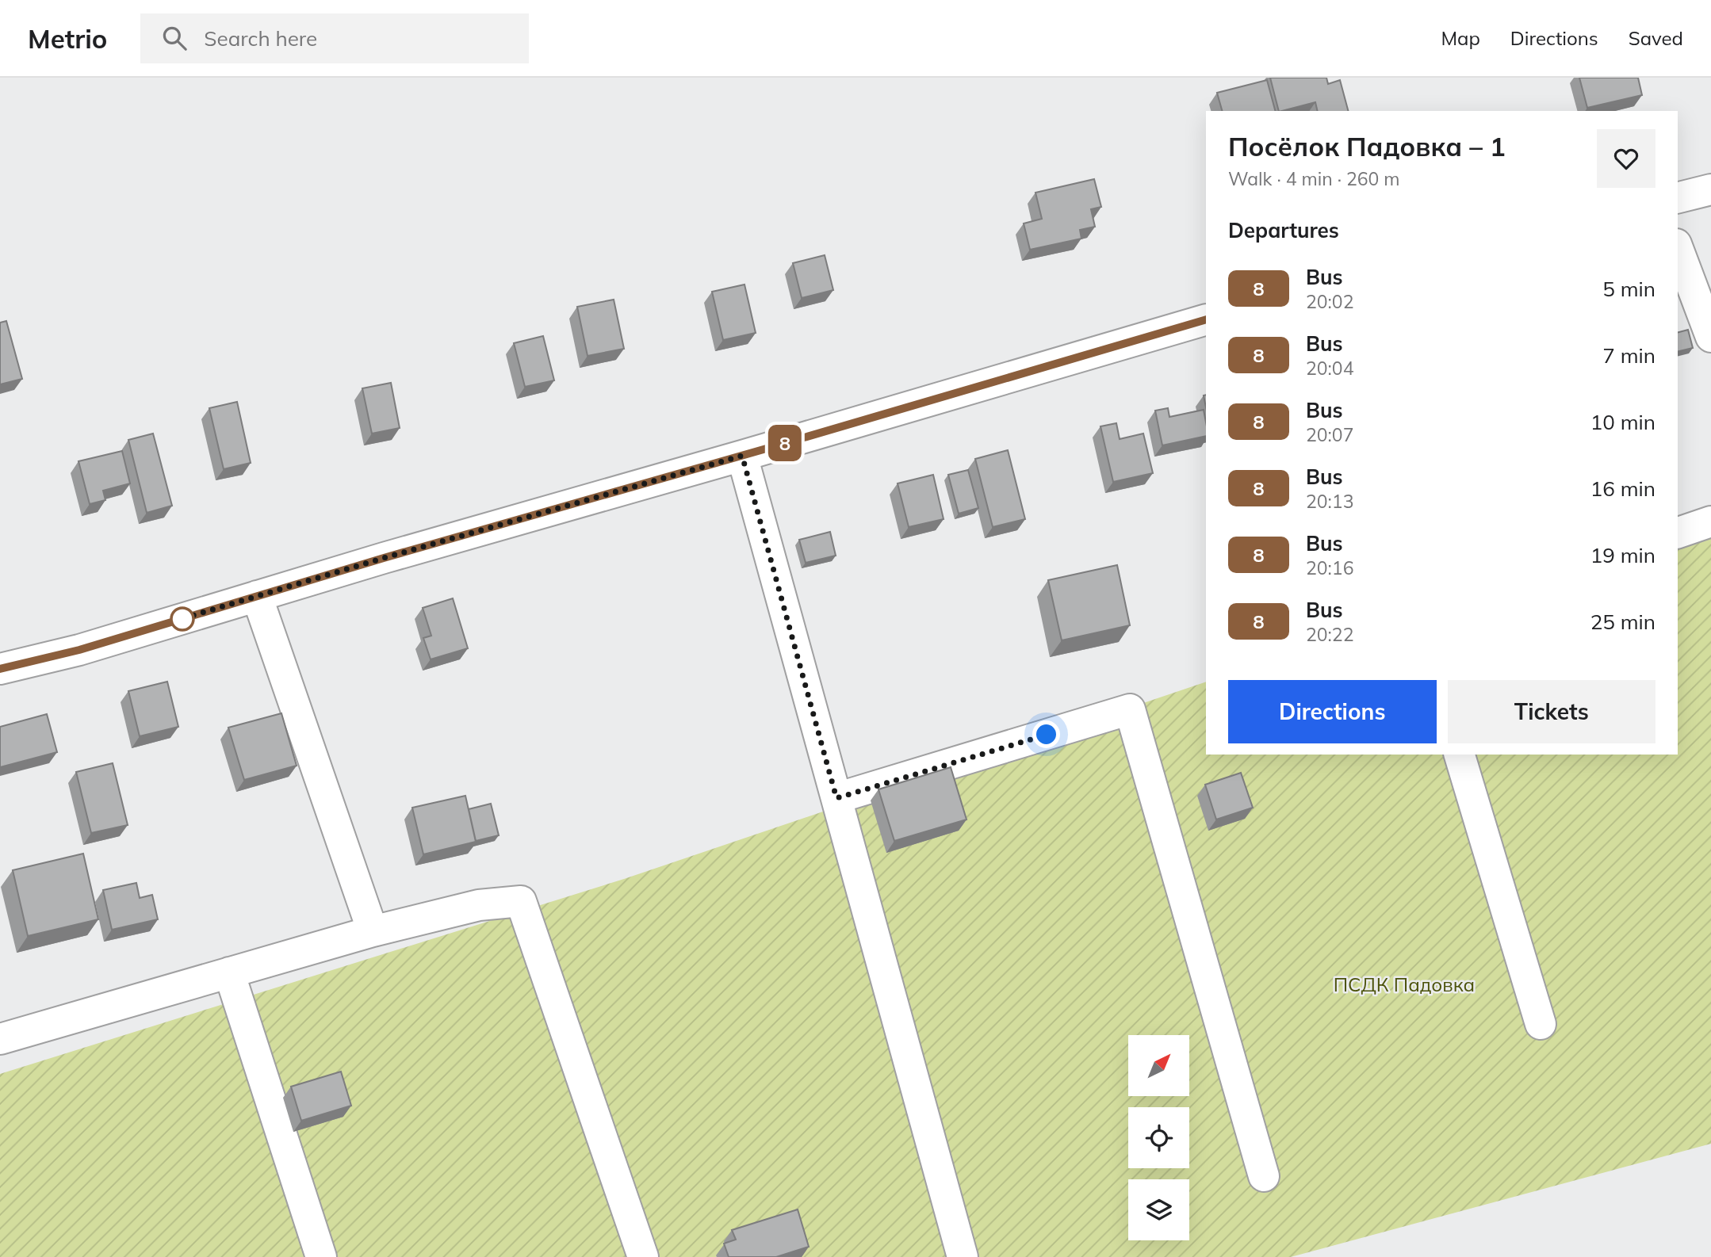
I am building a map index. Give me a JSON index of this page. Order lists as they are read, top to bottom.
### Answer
{
  "parks": ["ПСДК Падовка"],
  "lines": ["bus line 8"],
  "north": "top right",
  "page": {
    "header": "Metrio",
    "search": "Search here",
    "nav": ["Map", "Directions", "Saved"],
    "on_map": "8",
    "heading": [
      ["Посёлок Падовка – 1", "Walk · 4 min · 260 m"],
      "Departures"
    ],
    "list": [
      {
        "mark": "8",
        "name": "Bus",
        "note": "20:02",
        "value": "5 min"
      },
      {
        "mark": "8",
        "name": "Bus",
        "note": "20:04",
        "value": "7 min"
      },
      {
        "mark": "8",
        "name": "Bus",
        "note": "20:07",
        "value": "10 min"
      },
      {
        "mark": "8",
        "name": "Bus",
        "note": "20:13",
        "value": "16 min"
      },
      {
        "mark": "8",
        "name": "Bus",
        "note": "20:16",
        "value": "19 min"
      },
      {
        "mark": "8",
        "name": "Bus",
        "note": "20:22",
        "value": "25 min"
      }
    ],
    "buttons": ["Directions", "Tickets"]
  }
}
